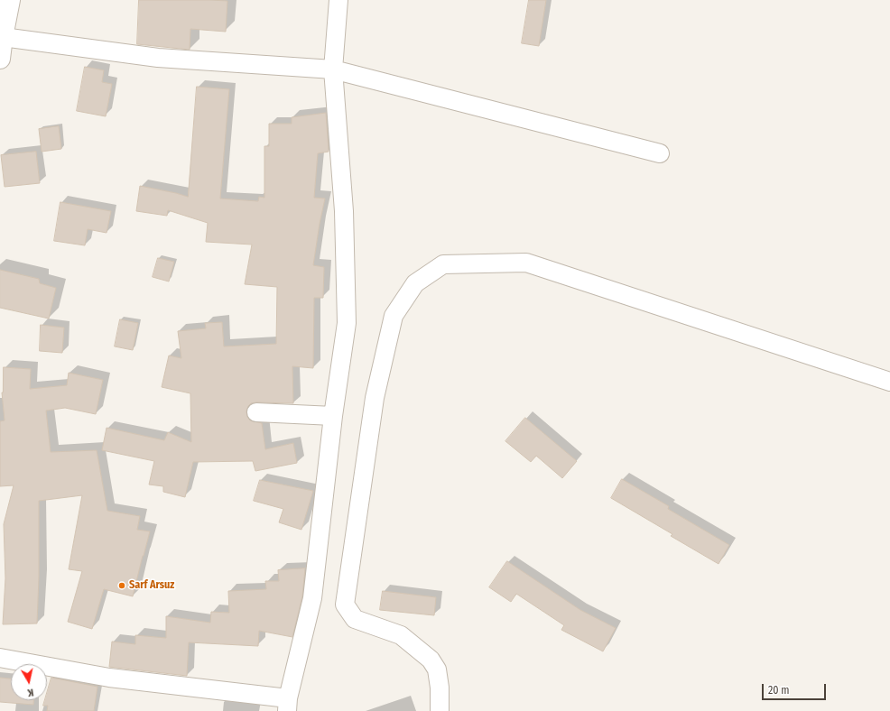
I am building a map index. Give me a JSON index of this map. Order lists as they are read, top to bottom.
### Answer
{
  "places": ["Sarf Arsuz"],
  "scale_bar": "20 m",
  "north": "bottom"
}
